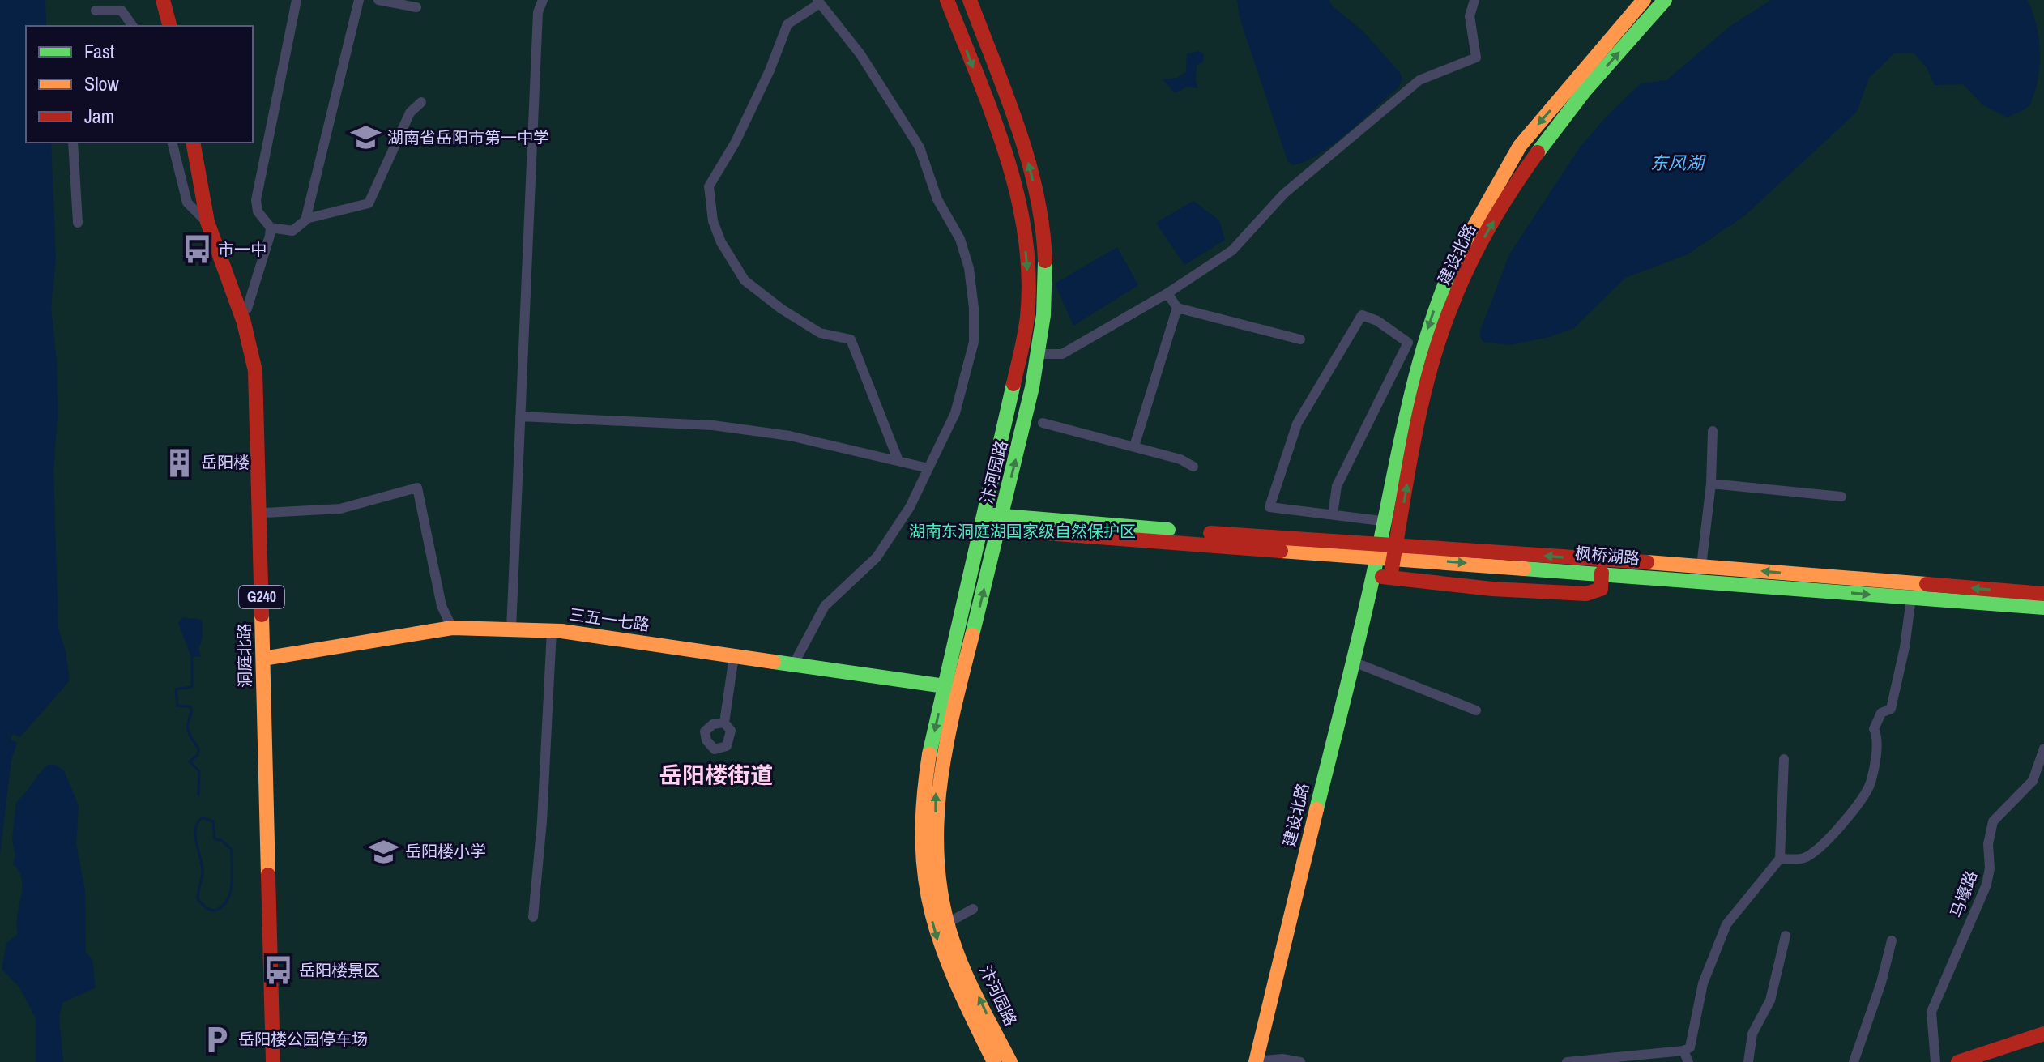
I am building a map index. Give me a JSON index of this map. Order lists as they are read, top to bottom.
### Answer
{
  "streets": {
    "main road": [
      "建设北路",
      "汴河园路",
      "枫桥湖路",
      "G240",
      "三五一七路",
      "洞庭北路"
    ],
    "street": ["马壕路"]
  },
  "crossings": [
    ["汴河园路", "三五一七路"],
    ["三五一七路", "洞庭北路"]
  ],
  "districts": ["岳阳楼街道"],
  "water": ["东风湖"],
  "parks": ["湖南东洞庭湖国家级自然保护区"],
  "places": {
    "school or university": ["湖南省岳阳市第一中学", "岳阳楼小学"],
    "bus stop": ["市一中", "岳阳楼景区"],
    "building": ["岳阳楼"],
    "parking": ["岳阳楼公园停车场"]
  },
  "legend": ["Fast", "Slow", "Jam"]
}
